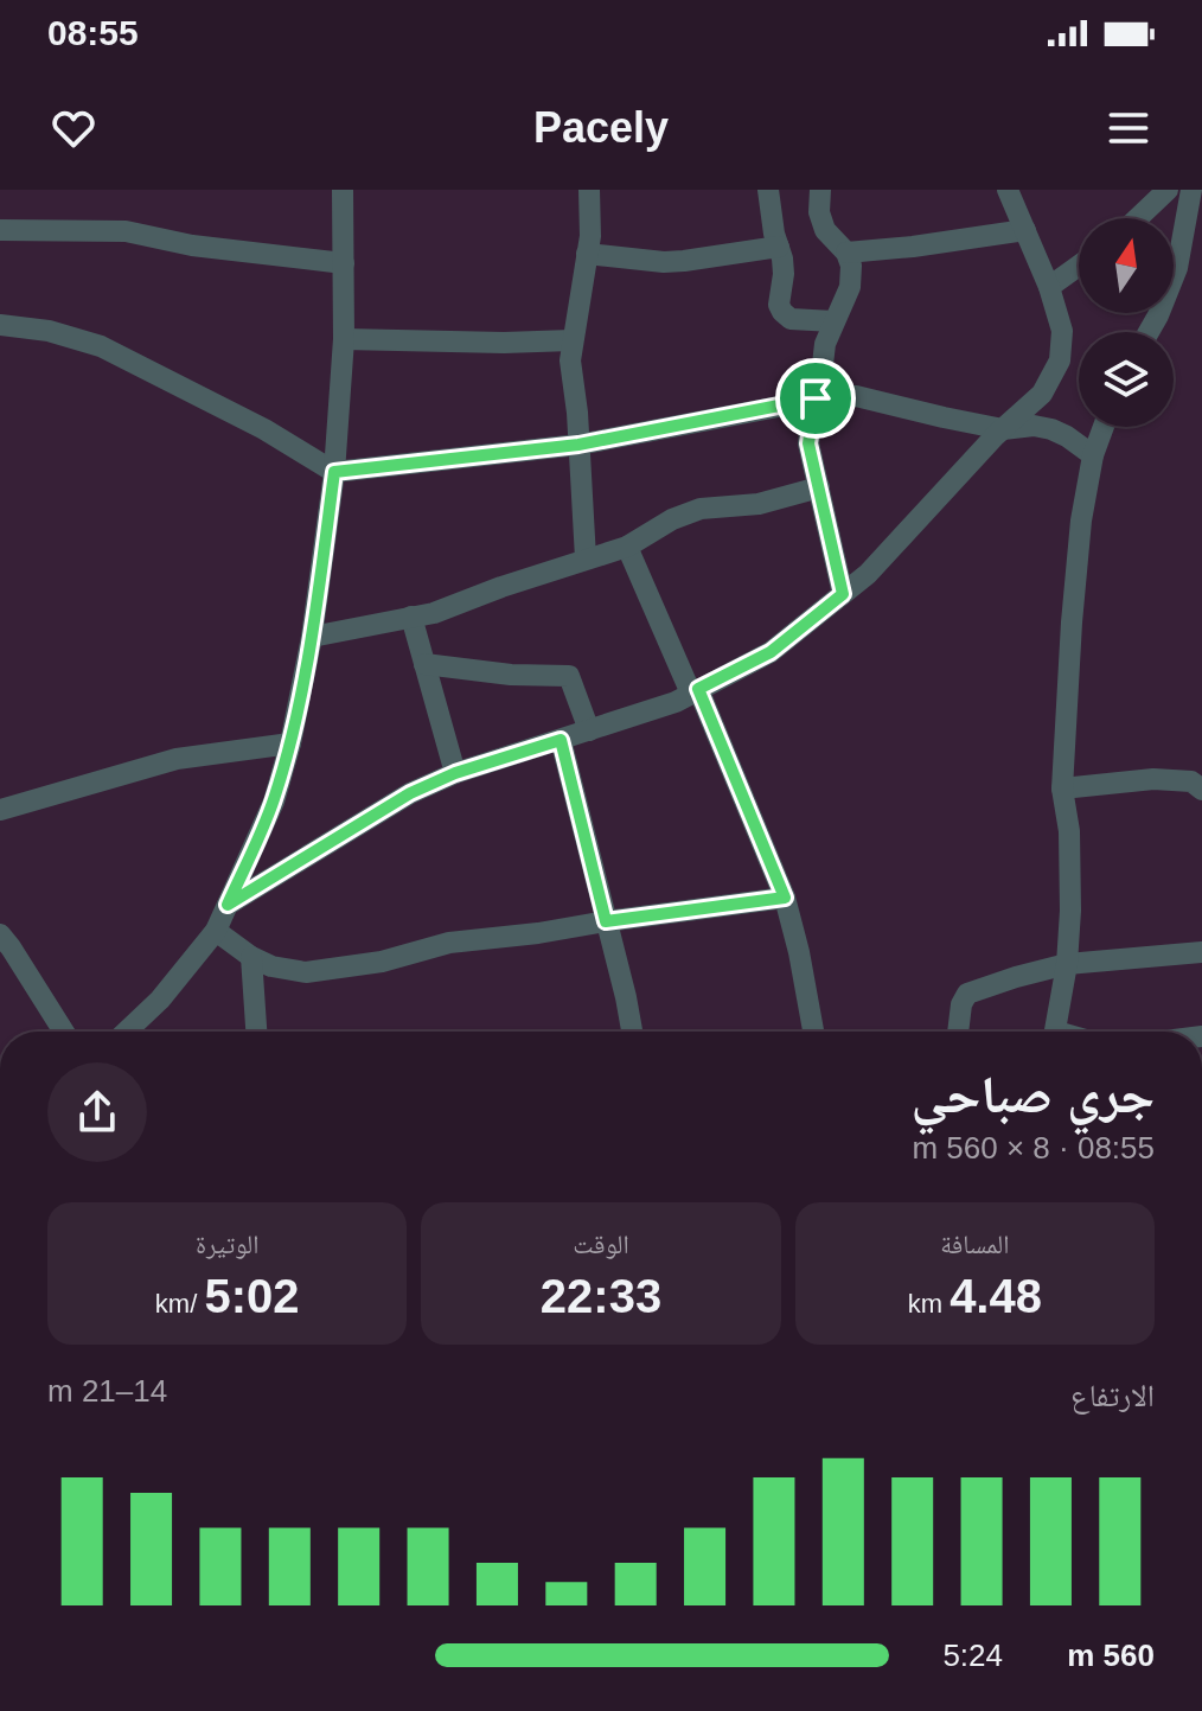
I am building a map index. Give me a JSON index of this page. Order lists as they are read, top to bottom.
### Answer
{
  "north": "top",
  "page": {
    "status": "08:55",
    "header": "Pacely",
    "heading": ["جري صباحي", "08:55 · 8 × 560 m"],
    "stats": [
      ["المسافة", "4.48 km"],
      ["الوقت", "22:33"],
      ["الوتيرة", "5:02 /km"]
    ],
    "chart": ["الارتفاع", "14–21 m"],
    "list": [
      {
        "name": "560 m",
        "note": "5:24"
      }
    ]
  }
}
